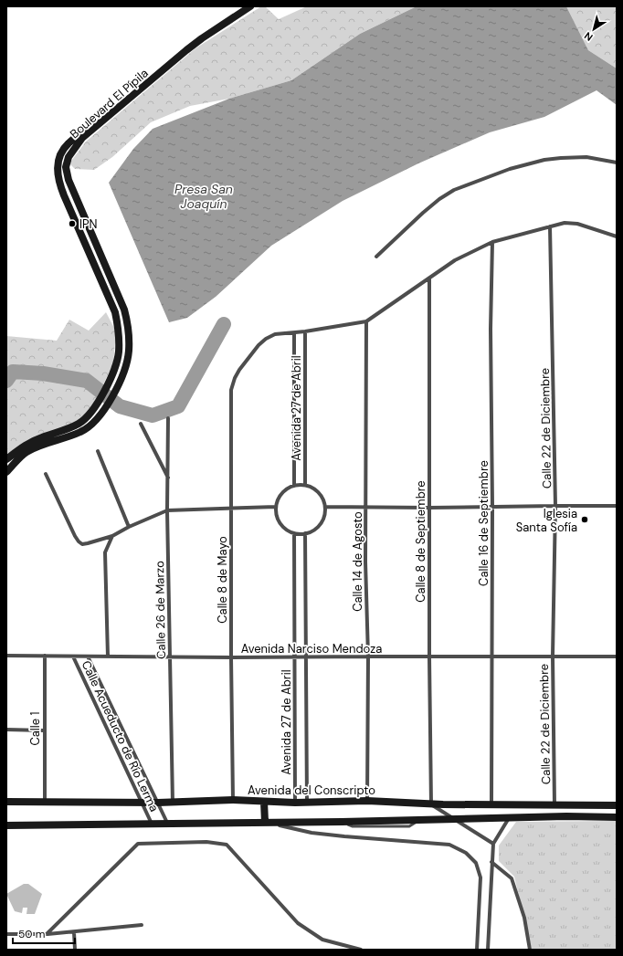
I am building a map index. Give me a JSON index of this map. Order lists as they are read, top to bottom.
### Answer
{
  "streets": {
    "main road": ["Boulevard El Pípila", "Avenida del Conscripto"],
    "street": [
      "Avenida 27 de Abril",
      "Calle 22 de Diciembre",
      "Calle 16 de Septiembre",
      "Calle 8 de Septiembre",
      "Calle 14 de Agosto",
      "Calle 8 de Mayo",
      "Calle 26 de Marzo",
      "Avenida Narciso Mendoza",
      "Calle 1",
      "Calle Acueducto de Río Lerma"
    ]
  },
  "crossings": [
    ["Avenida 27 de Abril", "Calle 8 de Mayo"],
    ["Avenida 27 de Abril", "Avenida Narciso Mendoza"],
    ["Avenida 27 de Abril", "Avenida del Conscripto"],
    ["Calle 22 de Diciembre", "Avenida Narciso Mendoza"],
    ["Calle 22 de Diciembre", "Avenida del Conscripto"],
    ["Calle 16 de Septiembre", "Avenida Narciso Mendoza"],
    ["Calle 16 de Septiembre", "Avenida del Conscripto"],
    ["Calle 8 de Septiembre", "Avenida Narciso Mendoza"],
    ["Calle 8 de Septiembre", "Avenida del Conscripto"],
    ["Calle 14 de Agosto", "Calle 8 de Mayo"],
    ["Calle 14 de Agosto", "Avenida Narciso Mendoza"],
    ["Calle 14 de Agosto", "Avenida del Conscripto"],
    ["Calle 8 de Mayo", "Avenida Narciso Mendoza"],
    ["Calle 8 de Mayo", "Avenida del Conscripto"],
    ["Calle 26 de Marzo", "Avenida Narciso Mendoza"],
    ["Calle 26 de Marzo", "Avenida del Conscripto"],
    ["Avenida Narciso Mendoza", "Calle 1"],
    ["Avenida Narciso Mendoza", "Calle Acueducto de Río Lerma"],
    ["Calle 1", "Avenida del Conscripto"],
    ["Calle Acueducto de Río Lerma", "Avenida del Conscripto"]
  ],
  "water": ["Presa San Joaquín"],
  "places": ["IPN", "Iglesia Santa Sofía"],
  "scale_bar": "50 m",
  "north": "bottom left"
}
